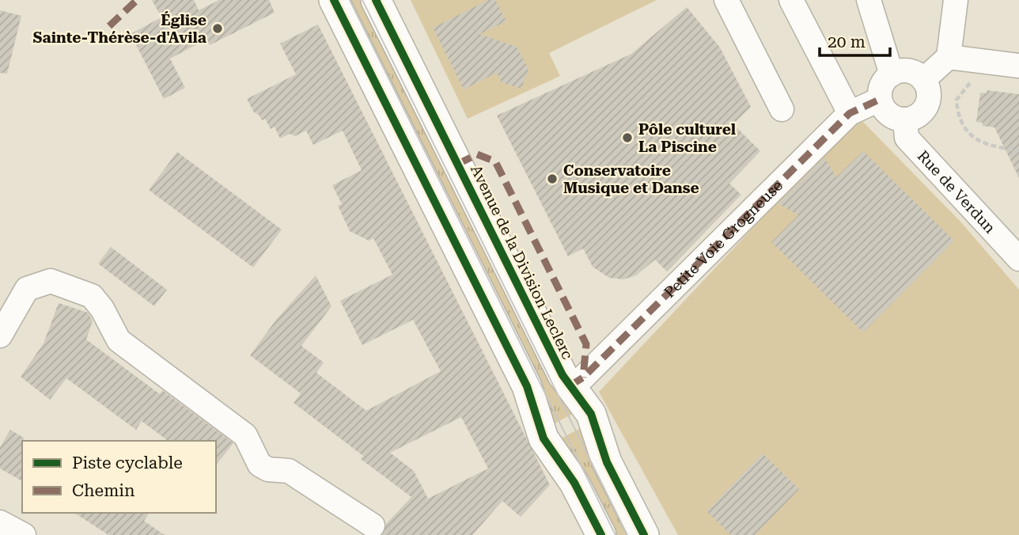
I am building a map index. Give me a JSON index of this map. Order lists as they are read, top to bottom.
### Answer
{
  "streets": {
    "main road": ["Avenue de la Division Leclerc"],
    "street": ["Rue de Verdun", "Petite Voie Grogneuse"]
  },
  "crossings": [
    ["Rue de Verdun", "Petite Voie Grogneuse"],
    ["Petite Voie Grogneuse", "Avenue de la Division Leclerc"]
  ],
  "places": ["Église Sainte-Thérèse-d'Avila", "Pôle culturel La Piscine", "Conservatoire Musique et Danse"],
  "legend": ["Piste cyclable", "Chemin"],
  "scale_bar": "20 m"
}
